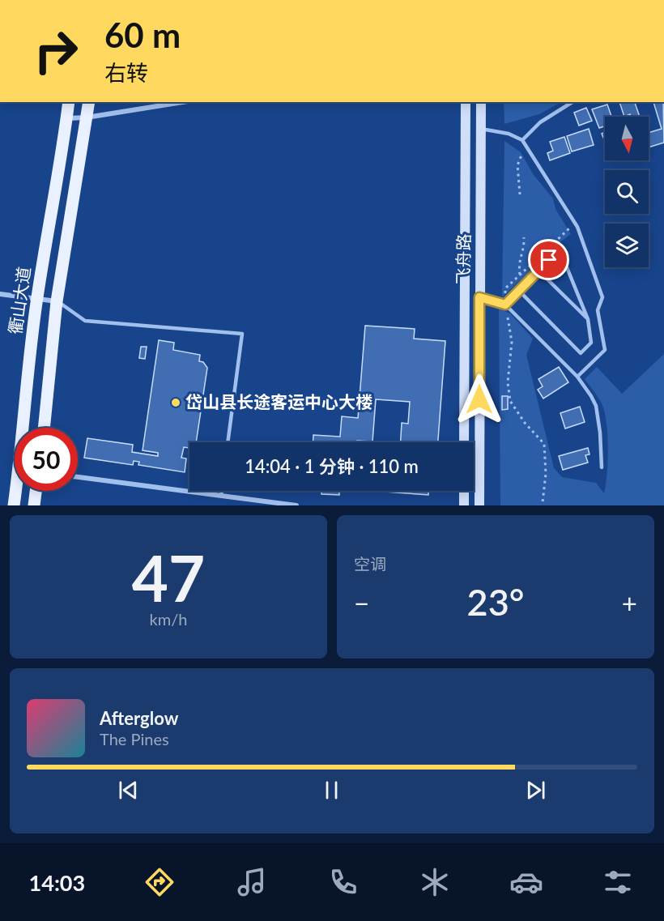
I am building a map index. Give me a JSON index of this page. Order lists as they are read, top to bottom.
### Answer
{
  "streets": {
    "main road": ["飞舟路", "衢山大道"]
  },
  "places": ["岱山县长途客运中心大楼"],
  "north": "bottom",
  "page": {
    "turn": ["60 m", "右转"],
    "limit": "50",
    "trip": "14:04 · 1 分钟 · 110 m",
    "tile": [
      ["47", "km/h"],
      "空调"
    ],
    "heat": ["−", "23°", "+"],
    "song": ["Afterglow", "The Pines"],
    "tabs": "14:03"
  }
}
